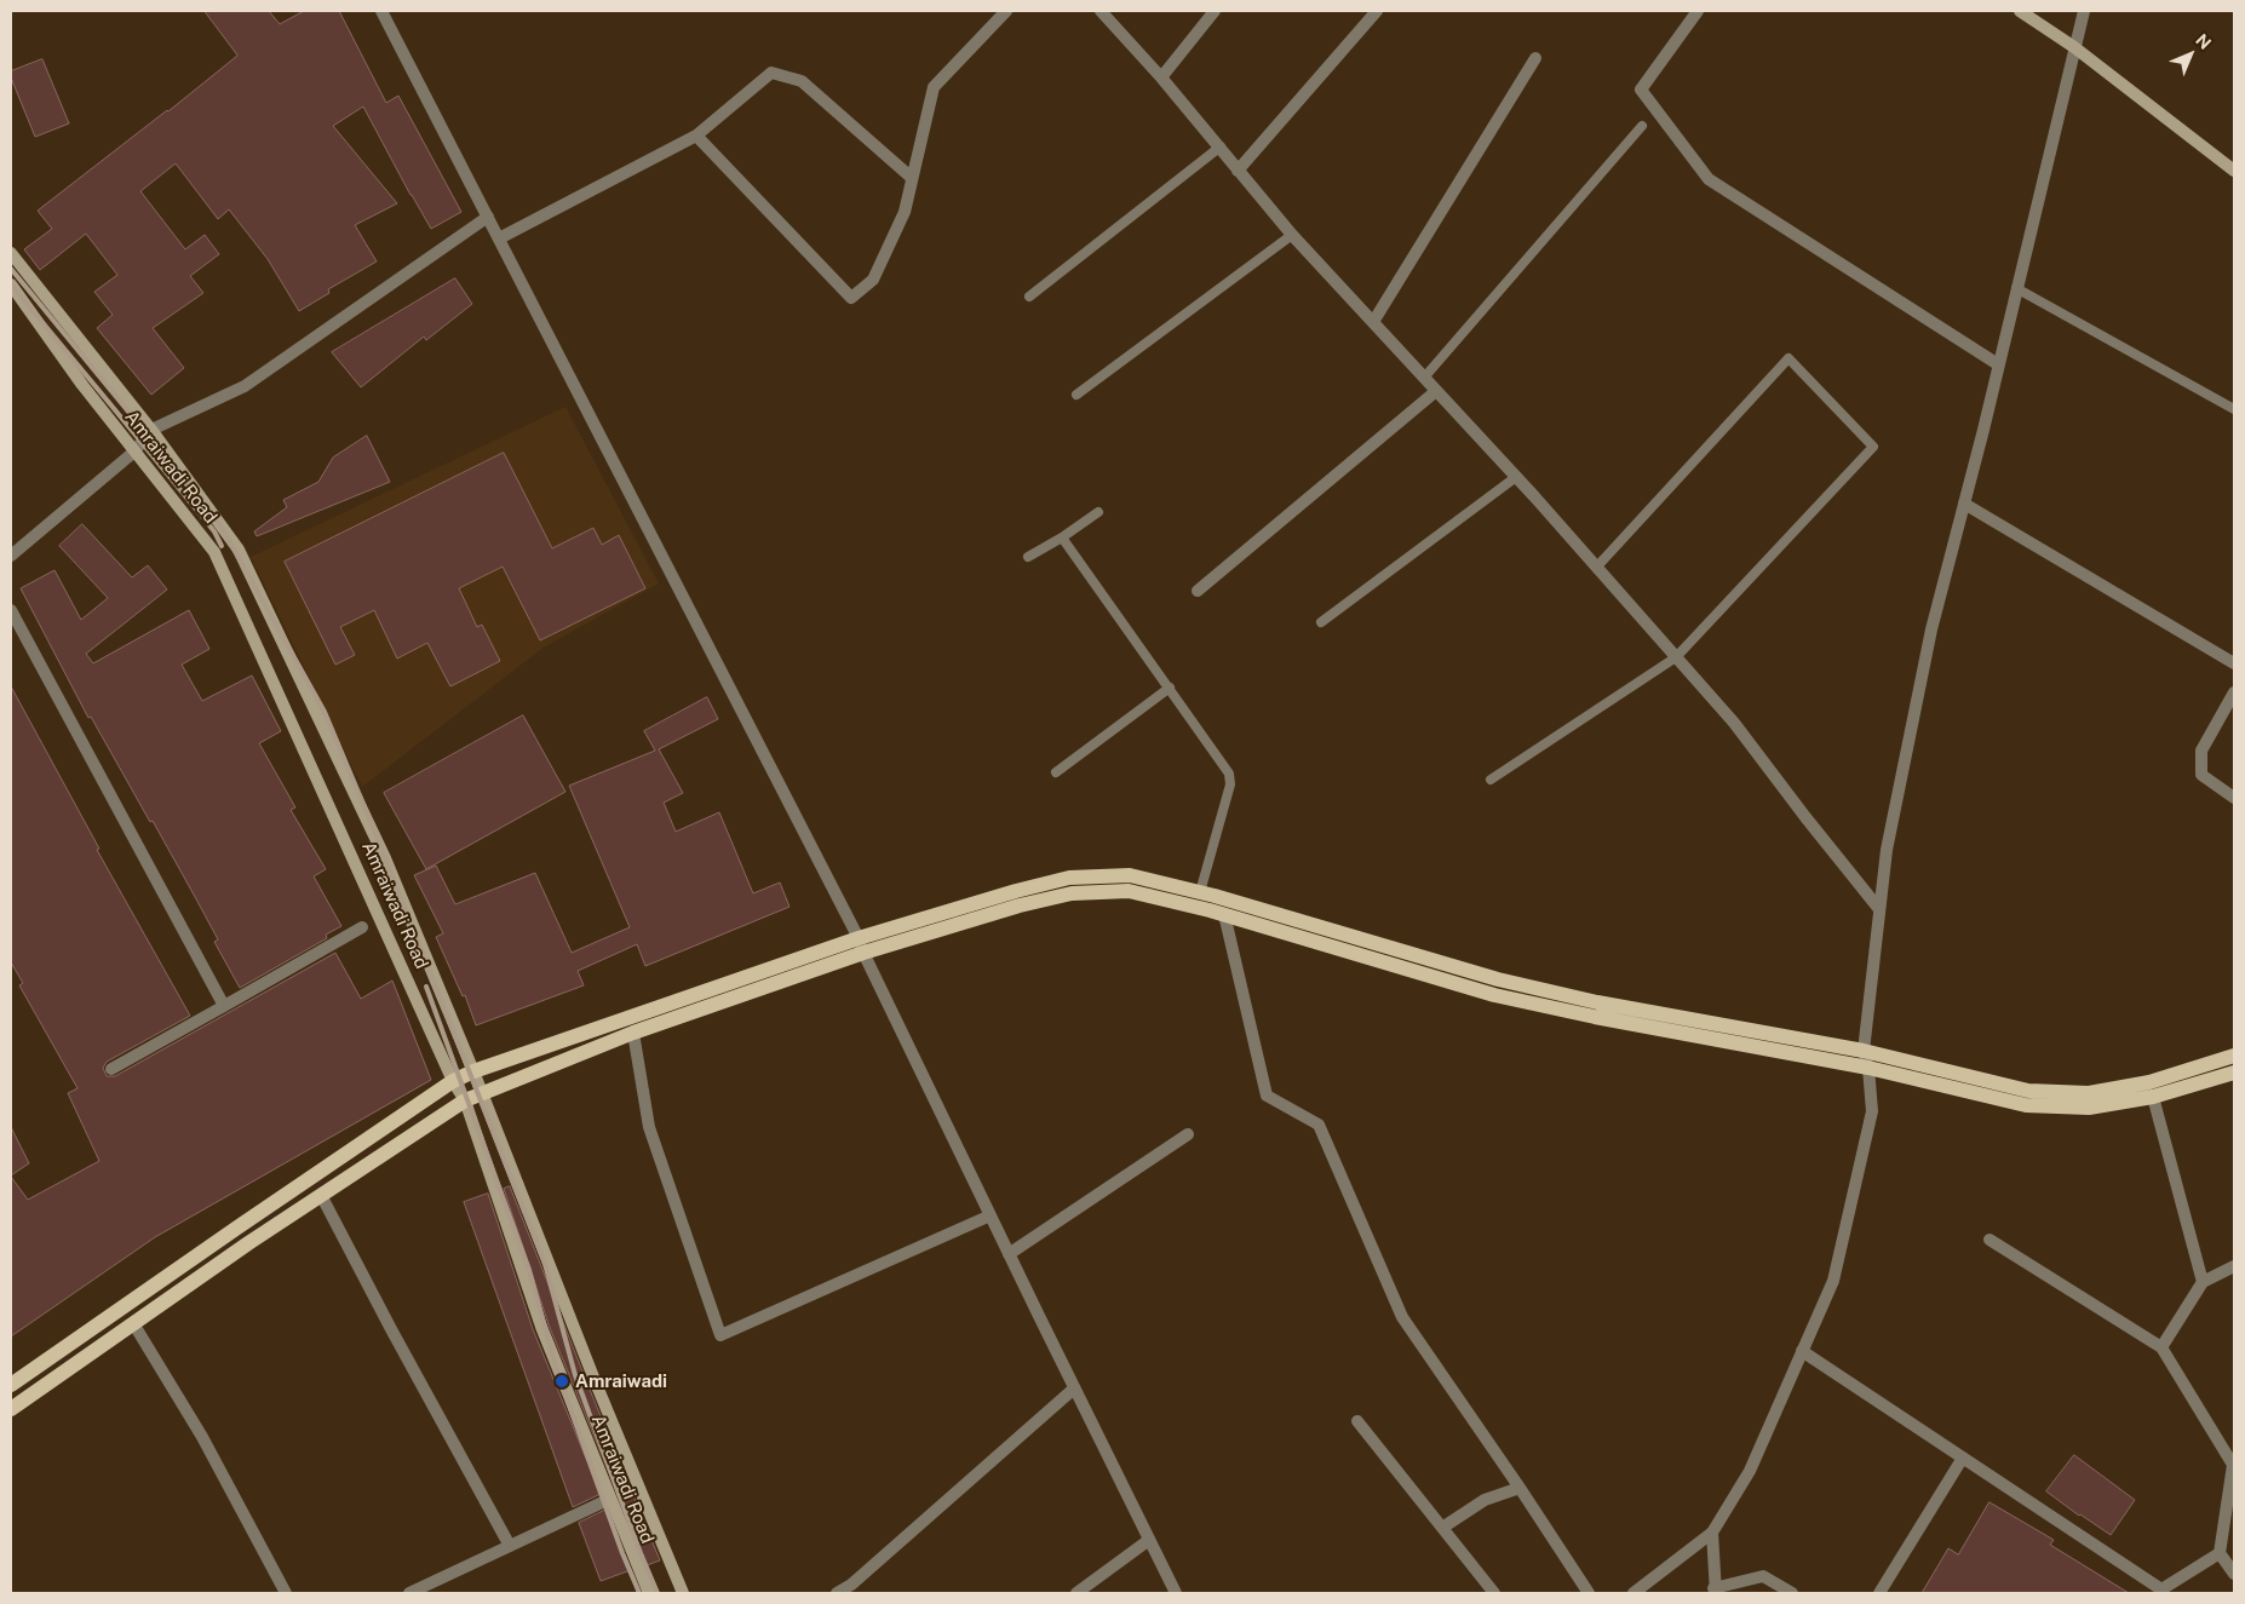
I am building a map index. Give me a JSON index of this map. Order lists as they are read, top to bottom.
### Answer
{
  "streets": {
    "main road": ["Amraiwadi Road"]
  },
  "places": ["Amraiwadi"],
  "north": "top right"
}
